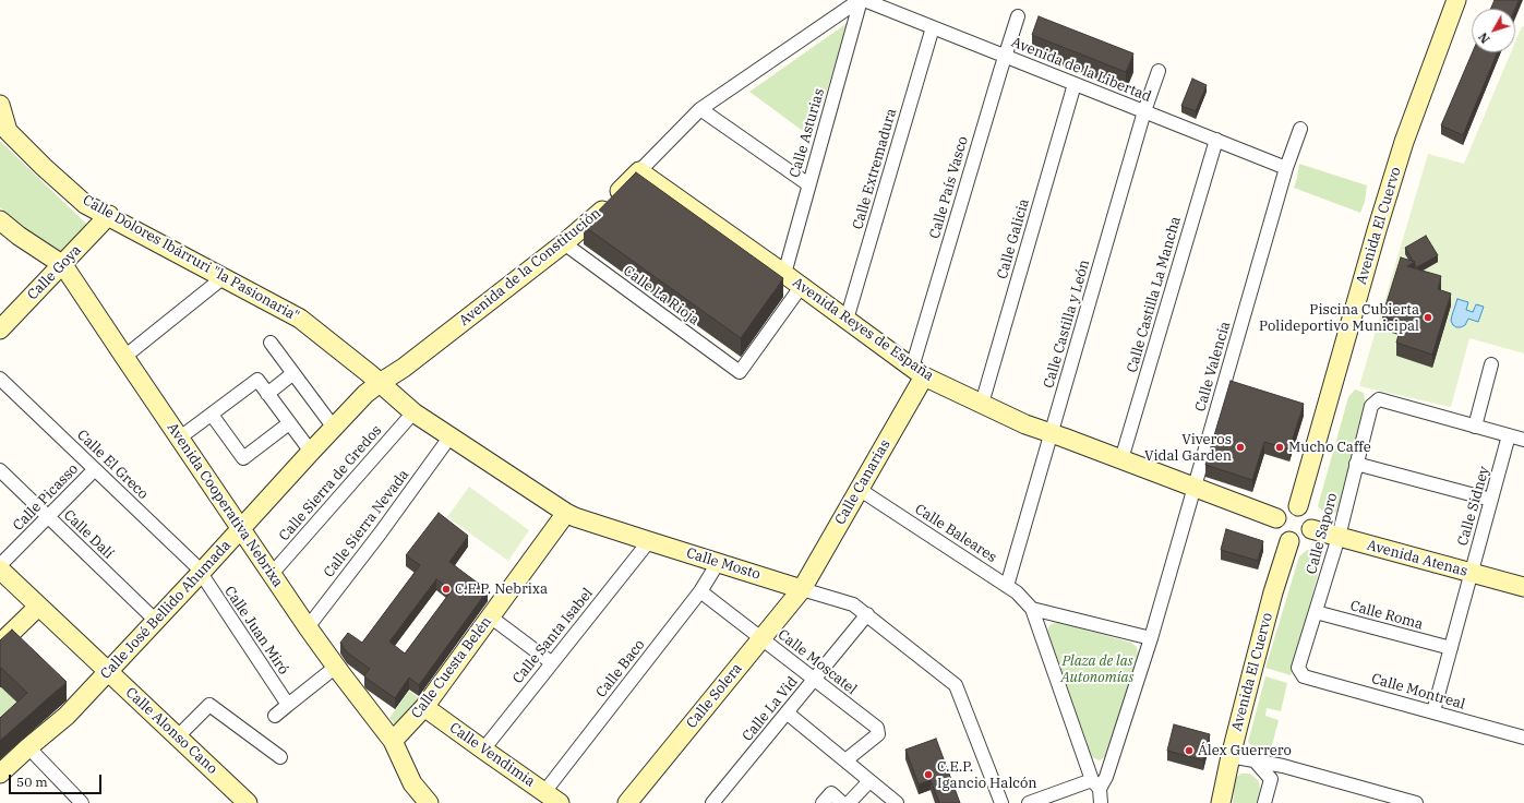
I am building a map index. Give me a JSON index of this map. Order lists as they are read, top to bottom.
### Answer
{
  "streets": {
    "street": [
      "Avenida de la Libertad",
      "Calle Asturias",
      "Calle Extremadura",
      "Calle País Vasco",
      "Avenida El Cuervo",
      "Calle Galicia",
      "Calle Dolores Ibárruri \"la Pasionaria\"",
      "Avenida de la Constitución",
      "Calle Goya",
      "Calle Castilla La Mancha",
      "Calle La Rioja",
      "Calle Castilla y León",
      "Avenida Reyes de España",
      "Calle Valencia",
      "Calle El Greco",
      "Calle Canarias",
      "Calle Sierra de Gredos",
      "Calle Picasso",
      "Avenida Cooperativa Nebrixa",
      "Calle Sidney",
      "Calle Sierra Nevada",
      "Calle Baleares",
      "Calle Saporo",
      "Calle Dalí",
      "Avenida Atenas",
      "Calle Mosto",
      "Calle José Bellido Ahumada",
      "Calle Roma",
      "Calle Juan Miró",
      "Calle Santa Isabel",
      "Calle Moscatel",
      "Calle Cuesta Belén",
      "Calle Baco",
      "Calle Montreal",
      "Calle Solera",
      "Calle La Vid",
      "Calle Alonso Cano",
      "Calle Vendimia"
    ]
  },
  "crossings": [
    ["Avenida de la Libertad", "Calle Asturias"],
    ["Avenida de la Libertad", "Calle Extremadura"],
    ["Avenida de la Libertad", "Calle País Vasco"],
    ["Avenida de la Libertad", "Calle Galicia"],
    ["Avenida de la Libertad", "Avenida de la Constitución"],
    ["Avenida de la Libertad", "Calle Castilla La Mancha"],
    ["Avenida de la Libertad", "Calle Castilla y León"],
    ["Avenida de la Libertad", "Calle Valencia"],
    ["Calle Asturias", "Avenida de la Constitución"],
    ["Calle Asturias", "Avenida Reyes de España"],
    ["Calle Extremadura", "Avenida Reyes de España"],
    ["Calle País Vasco", "Avenida Reyes de España"],
    ["Calle País Vasco", "Calle Canarias"],
    ["Avenida El Cuervo", "Avenida Reyes de España"],
    ["Avenida El Cuervo", "Avenida Atenas"],
    ["Calle Galicia", "Avenida Reyes de España"],
    ["Calle Dolores Ibárruri \"la Pasionaria\"", "Avenida de la Constitución"],
    ["Calle Dolores Ibárruri \"la Pasionaria\"", "Calle Goya"],
    ["Calle Dolores Ibárruri \"la Pasionaria\"", "Calle Mosto"],
    ["Calle Dolores Ibárruri \"la Pasionaria\"", "Calle José Bellido Ahumada"],
    ["Avenida de la Constitución", "Calle La Rioja"],
    ["Avenida de la Constitución", "Avenida Reyes de España"],
    ["Avenida de la Constitución", "Calle Mosto"],
    ["Avenida de la Constitución", "Calle José Bellido Ahumada"],
    ["Calle Goya", "Avenida Cooperativa Nebrixa"],
    ["Calle Castilla La Mancha", "Avenida Reyes de España"],
    ["Calle La Rioja", "Avenida Reyes de España"],
    ["Calle Castilla y León", "Avenida Reyes de España"],
    ["Calle Castilla y León", "Calle Baleares"],
    ["Avenida Reyes de España", "Calle Valencia"],
    ["Avenida Reyes de España", "Calle Canarias"],
    ["Avenida Reyes de España", "Avenida Atenas"],
    ["Calle El Greco", "Calle Picasso"],
    ["Calle El Greco", "Calle José Bellido Ahumada"],
    ["Calle El Greco", "Calle Juan Miró"],
    ["Calle Canarias", "Calle Baleares"],
    ["Calle Canarias", "Calle Mosto"],
    ["Calle Canarias", "Calle Solera"],
    ["Calle Sierra de Gredos", "Avenida Cooperativa Nebrixa"],
    ["Calle Sierra de Gredos", "Calle Mosto"],
    ["Calle Picasso", "Calle Dalí"],
    ["Avenida Cooperativa Nebrixa", "Calle Sierra Nevada"],
    ["Avenida Cooperativa Nebrixa", "Calle José Bellido Ahumada"],
    ["Avenida Cooperativa Nebrixa", "Calle Cuesta Belén"],
    ["Calle Sidney", "Avenida Atenas"],
    ["Calle Sidney", "Calle Roma"],
    ["Calle Sidney", "Calle Montreal"],
    ["Calle Sierra Nevada", "Calle Mosto"],
    ["Calle Saporo", "Avenida Atenas"],
    ["Calle Saporo", "Calle Roma"],
    ["Calle Saporo", "Calle Montreal"],
    ["Calle Dalí", "Calle José Bellido Ahumada"],
    ["Calle Mosto", "Calle José Bellido Ahumada"],
    ["Calle Mosto", "Calle Santa Isabel"],
    ["Calle Mosto", "Calle Cuesta Belén"],
    ["Calle Mosto", "Calle Baco"],
    ["Calle Mosto", "Calle Solera"],
    ["Calle Mosto", "Calle La Vid"],
    ["Calle José Bellido Ahumada", "Calle Juan Miró"],
    ["Calle José Bellido Ahumada", "Calle Alonso Cano"],
    ["Calle Santa Isabel", "Calle Vendimia"],
    ["Calle Moscatel", "Calle Baco"],
    ["Calle Moscatel", "Calle Solera"],
    ["Calle Moscatel", "Calle La Vid"],
    ["Calle Cuesta Belén", "Calle Vendimia"],
    ["Calle Baco", "Calle Vendimia"]
  ],
  "parks": ["Plaza de las Autonomías"],
  "places": [
    "Piscina Cubierta Polideportivo Municipal",
    "Viveros Vidal Garden",
    "Mucho Caffe",
    "C.E.P. Nebrixa",
    "Álex Guerrero",
    "C.E.P. Igancio Halcón"
  ],
  "scale_bar": "50 m",
  "north": "bottom left"
}
